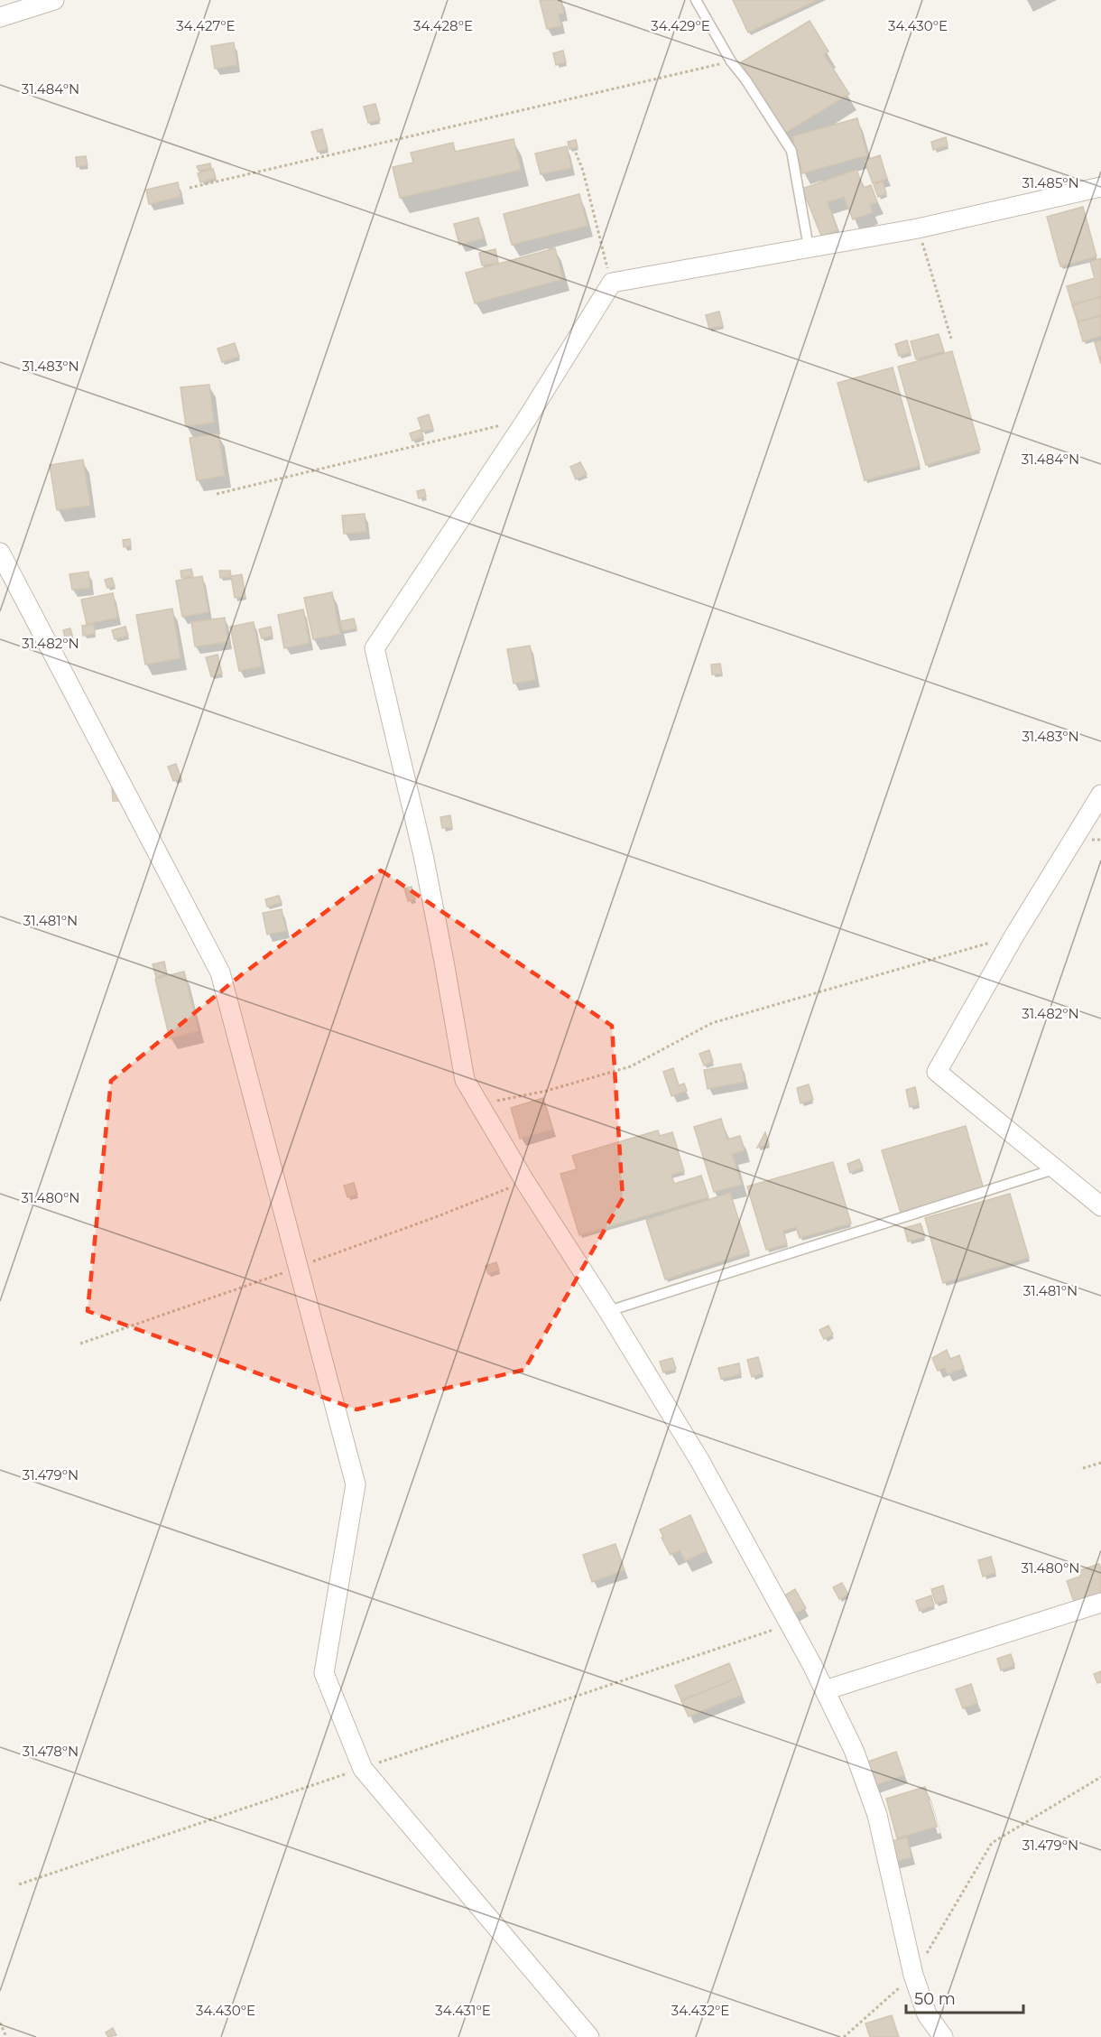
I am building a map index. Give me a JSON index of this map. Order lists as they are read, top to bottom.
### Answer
{
  "scale_bar": "50 m",
  "coordinates": [
    "34.427°E",
    "34.428°E",
    "34.429°E",
    "34.430°E",
    "31.484°N",
    "31.485°N",
    "31.483°N",
    "31.482°N",
    "31.481°N",
    "31.480°N",
    "31.479°N",
    "31.478°N",
    "34.431°E",
    "34.432°E"
  ]
}
